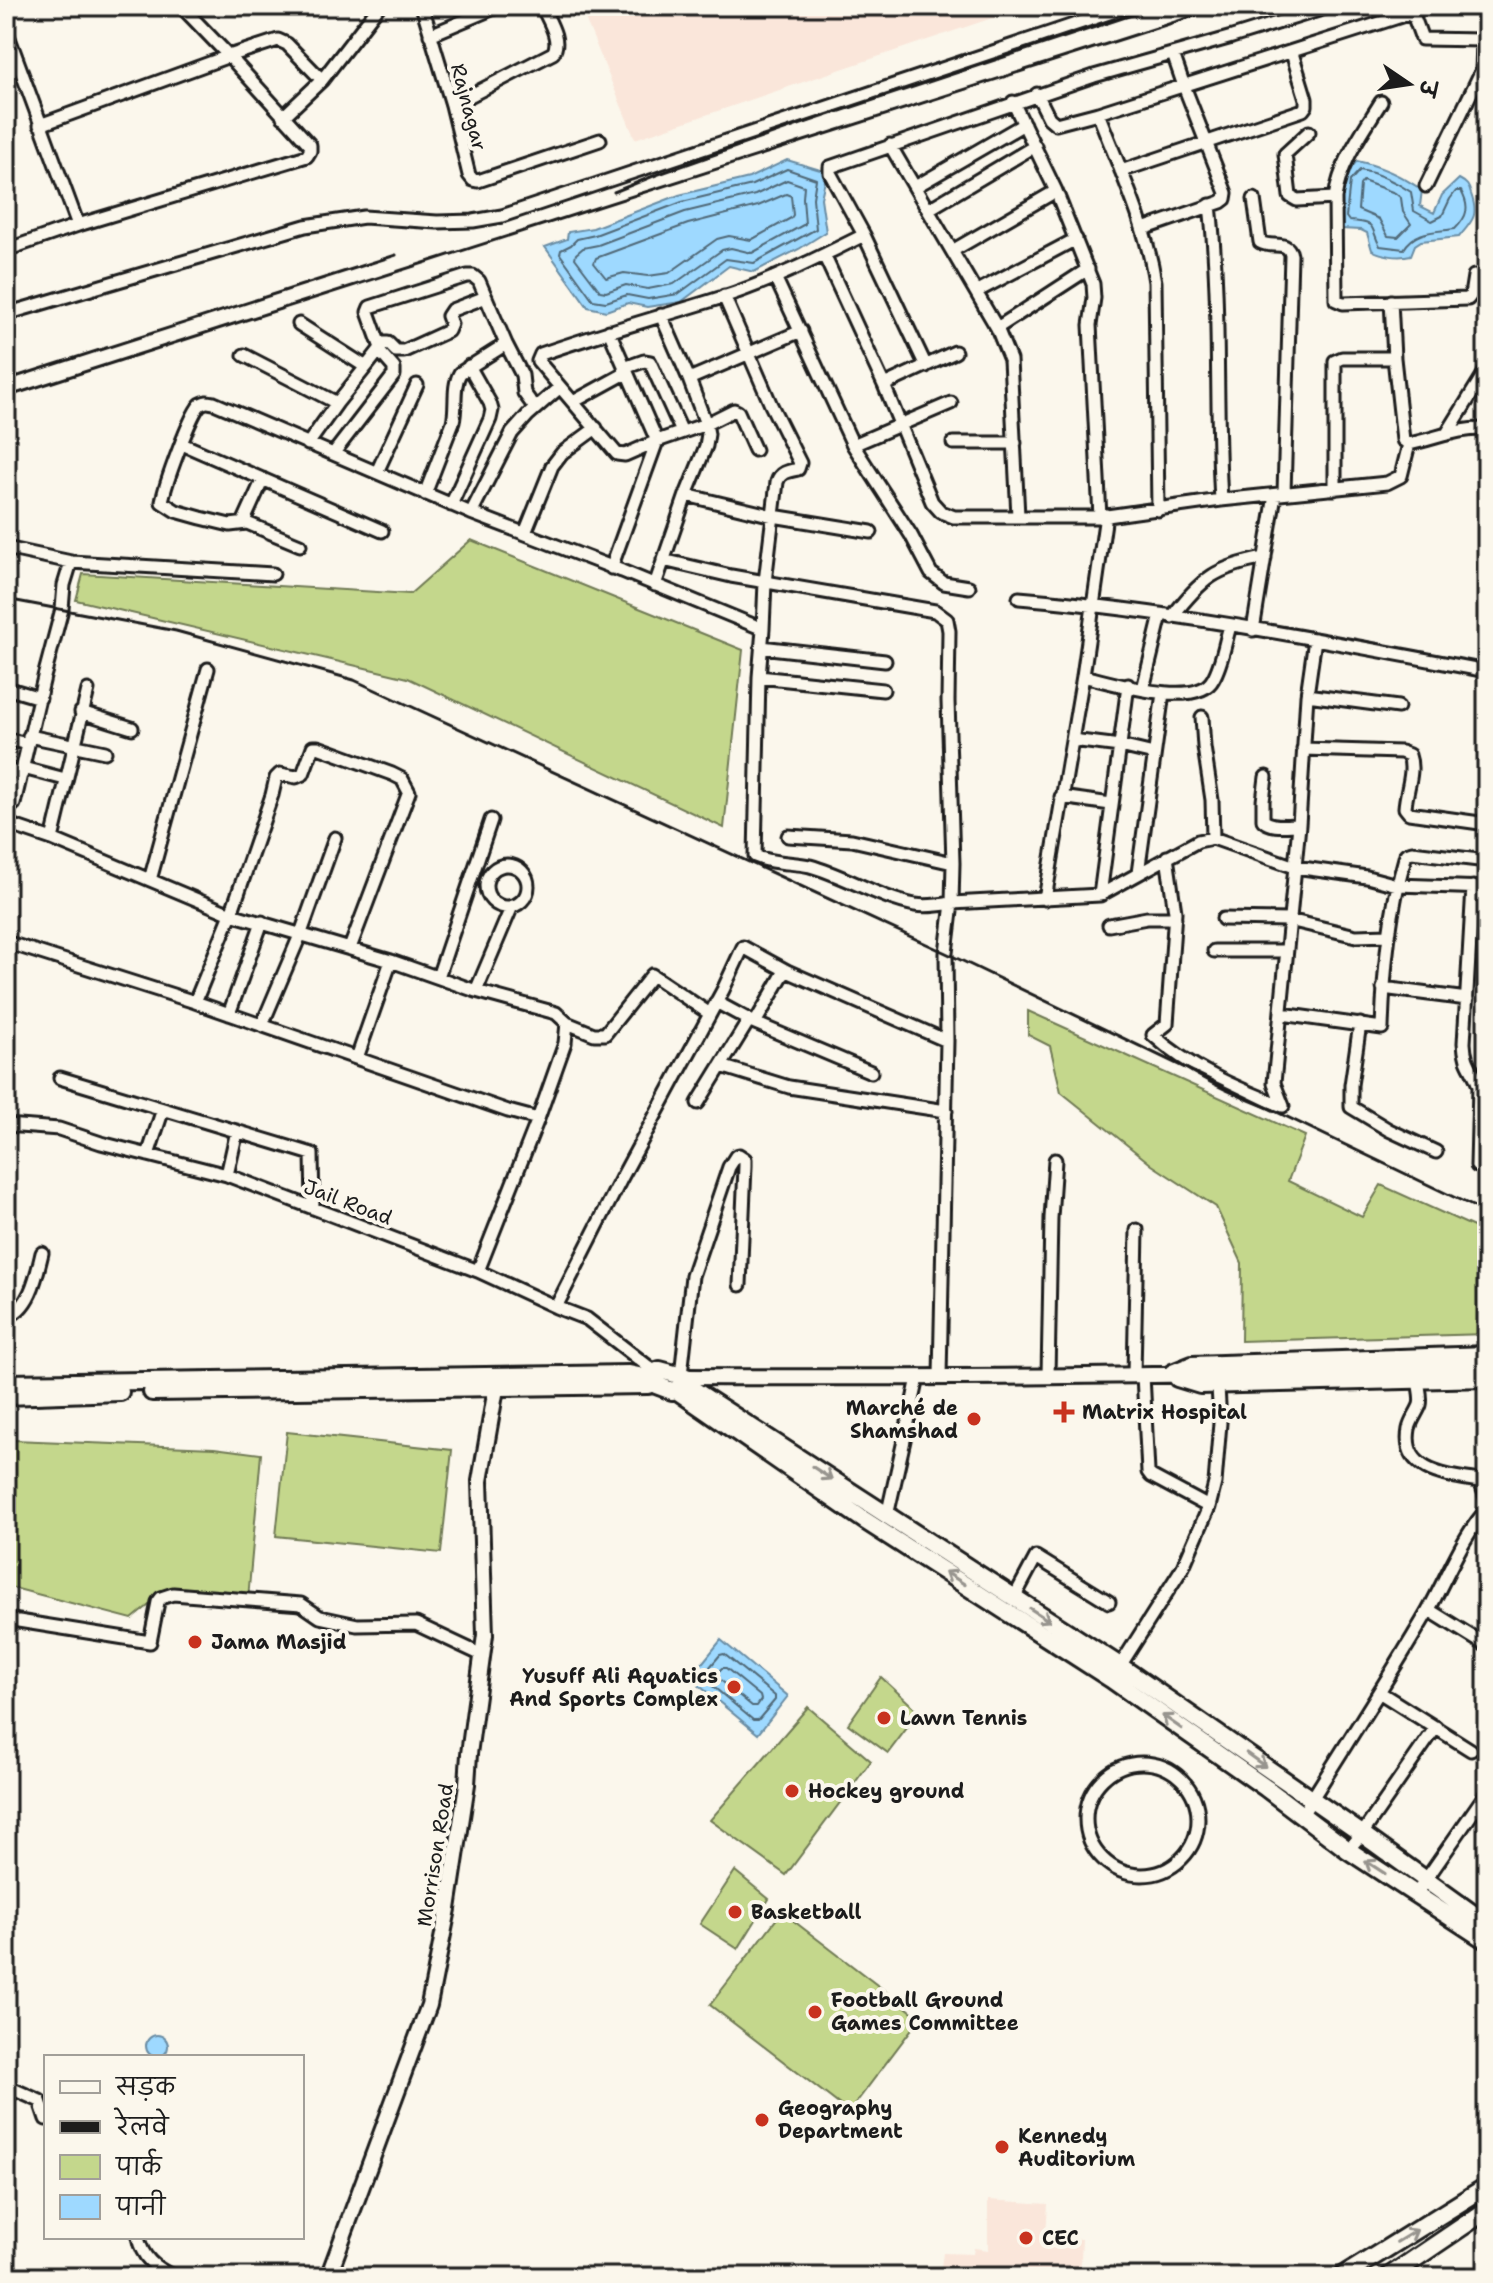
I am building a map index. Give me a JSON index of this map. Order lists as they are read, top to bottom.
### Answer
{
  "streets": {
    "street": ["Rajnagar", "Jail Road", "Morrison Road"]
  },
  "places": {
    "health": ["Matrix Hospital"],
    "other": [
      "Marché de Shamshad",
      "Jama Masjid",
      "Yusuff Ali Aquatics And Sports Complex",
      "Lawn Tennis",
      "Hockey ground",
      "Basketball",
      "Football Ground Games Committee",
      "Geography Department",
      "Kennedy Auditorium",
      "CEC"
    ]
  },
  "legend": [
    "सड़क",
    "रेलवे",
    "पार्क",
    "पानी"
  ],
  "north": "right"
}
